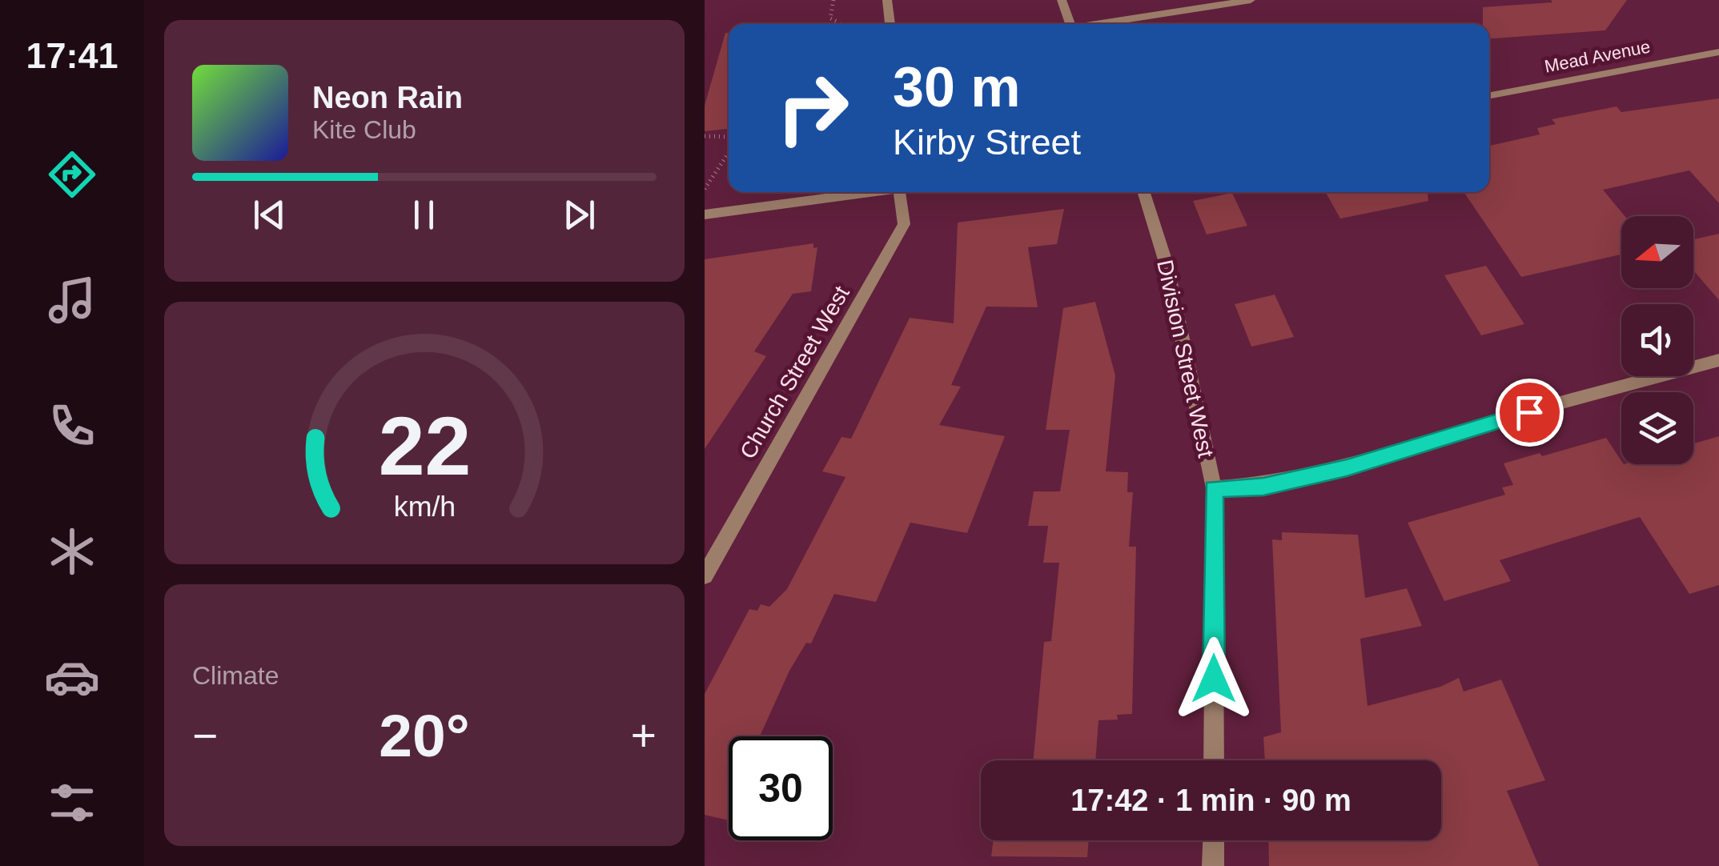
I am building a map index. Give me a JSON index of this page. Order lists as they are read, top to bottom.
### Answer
{
  "streets": {
    "street": ["Mead Avenue", "Division Street West", "Church Street West"]
  },
  "north": "left",
  "page": {
    "tabs": "17:41",
    "turn": ["30 m", "Kirby Street"],
    "song": ["Neon Rain", "Kite Club"],
    "tile": "Climate",
    "heat": ["−", "20°", "+"],
    "limit": "30",
    "trip": "17:42 · 1 min · 90 m",
    "gauge": ["22", "km/h"]
  }
}
